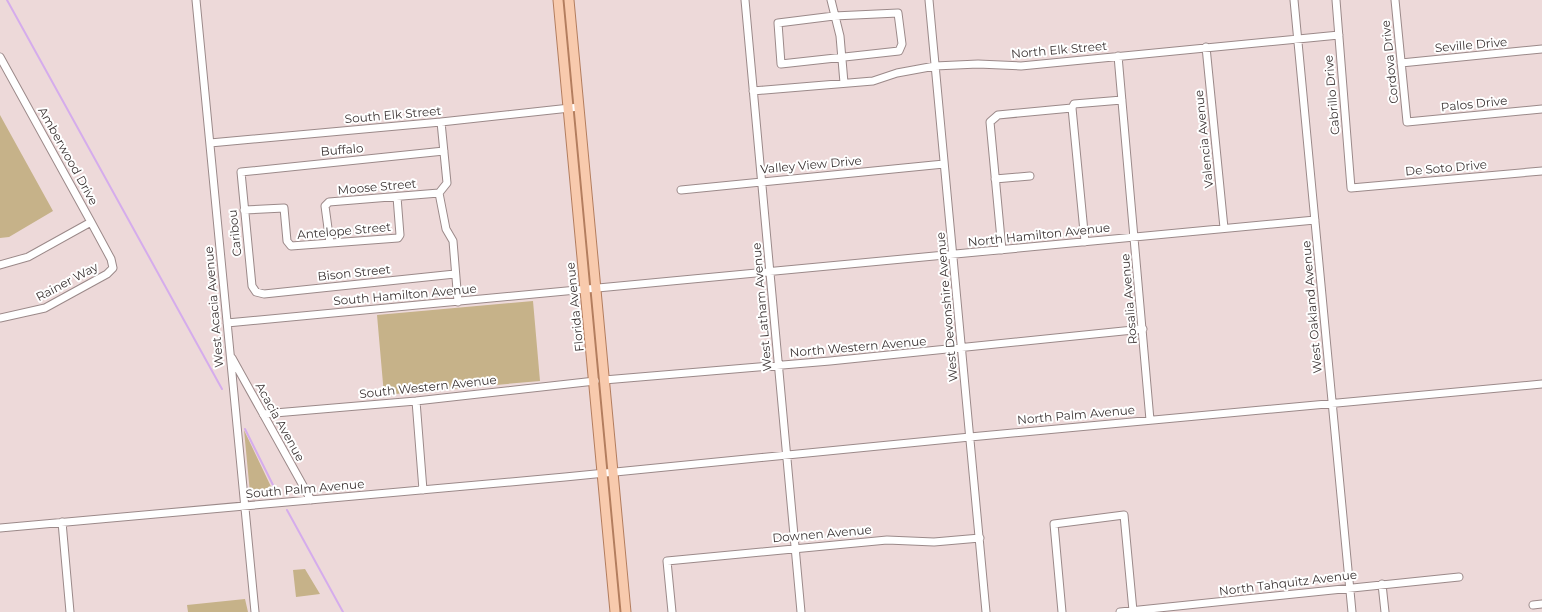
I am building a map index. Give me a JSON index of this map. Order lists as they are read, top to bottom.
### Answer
{
  "streets": {
    "main road": ["Florida Avenue"],
    "street": [
      "Seville Drive",
      "North Elk Street",
      "Cordova Drive",
      "Cabrillo Drive",
      "Palos Drive",
      "South Elk Street",
      "Valencia Avenue",
      "Buffalo",
      "Amberwood Drive",
      "Valley View Drive",
      "De Soto Drive",
      "Moose Street",
      "Antelope Street",
      "Caribou",
      "North Hamilton Avenue",
      "Bison Street",
      "Rainer Way",
      "South Hamilton Avenue",
      "Rosalia Avenue",
      "West Acacia Avenue",
      "West Latham Avenue",
      "West Devonshire Avenue",
      "West Oakland Avenue",
      "North Western Avenue",
      "South Western Avenue",
      "North Palm Avenue",
      "Acacia Avenue",
      "South Palm Avenue",
      "Downen Avenue",
      "North Tahquitz Avenue"
    ]
  },
  "crossings": [
    ["Seville Drive", "Cordova Drive"],
    ["North Elk Street", "Cabrillo Drive"],
    ["North Elk Street", "Valencia Avenue"],
    ["North Elk Street", "Rosalia Avenue"],
    ["North Elk Street", "West Latham Avenue"],
    ["North Elk Street", "West Devonshire Avenue"],
    ["North Elk Street", "West Oakland Avenue"],
    ["Cordova Drive", "Palos Drive"],
    ["Cabrillo Drive", "De Soto Drive"],
    ["South Elk Street", "West Acacia Avenue"],
    ["South Elk Street", "Florida Avenue"],
    ["Valencia Avenue", "North Hamilton Avenue"],
    ["Buffalo", "Caribou"],
    ["Amberwood Drive", "Rainer Way"],
    ["Valley View Drive", "West Latham Avenue"],
    ["Valley View Drive", "West Devonshire Avenue"],
    ["Moose Street", "Antelope Street"],
    ["Antelope Street", "Caribou"],
    ["Caribou", "Bison Street"],
    ["North Hamilton Avenue", "South Hamilton Avenue"],
    ["North Hamilton Avenue", "Rosalia Avenue"],
    ["North Hamilton Avenue", "Florida Avenue"],
    ["North Hamilton Avenue", "West Latham Avenue"],
    ["North Hamilton Avenue", "West Devonshire Avenue"],
    ["North Hamilton Avenue", "West Oakland Avenue"],
    ["South Hamilton Avenue", "West Acacia Avenue"],
    ["South Hamilton Avenue", "Florida Avenue"],
    ["Rosalia Avenue", "North Western Avenue"],
    ["Rosalia Avenue", "North Palm Avenue"],
    ["West Acacia Avenue", "Acacia Avenue"],
    ["West Acacia Avenue", "South Palm Avenue"],
    ["Florida Avenue", "North Western Avenue"],
    ["Florida Avenue", "South Western Avenue"],
    ["Florida Avenue", "North Palm Avenue"],
    ["Florida Avenue", "South Palm Avenue"],
    ["West Latham Avenue", "North Western Avenue"],
    ["West Latham Avenue", "North Palm Avenue"],
    ["West Latham Avenue", "Downen Avenue"],
    ["West Devonshire Avenue", "North Western Avenue"],
    ["West Devonshire Avenue", "North Palm Avenue"],
    ["West Devonshire Avenue", "Downen Avenue"],
    ["West Oakland Avenue", "North Palm Avenue"],
    ["West Oakland Avenue", "North Tahquitz Avenue"],
    ["South Western Avenue", "Acacia Avenue"],
    ["North Palm Avenue", "South Palm Avenue"],
    ["Acacia Avenue", "South Palm Avenue"]
  ]
}
